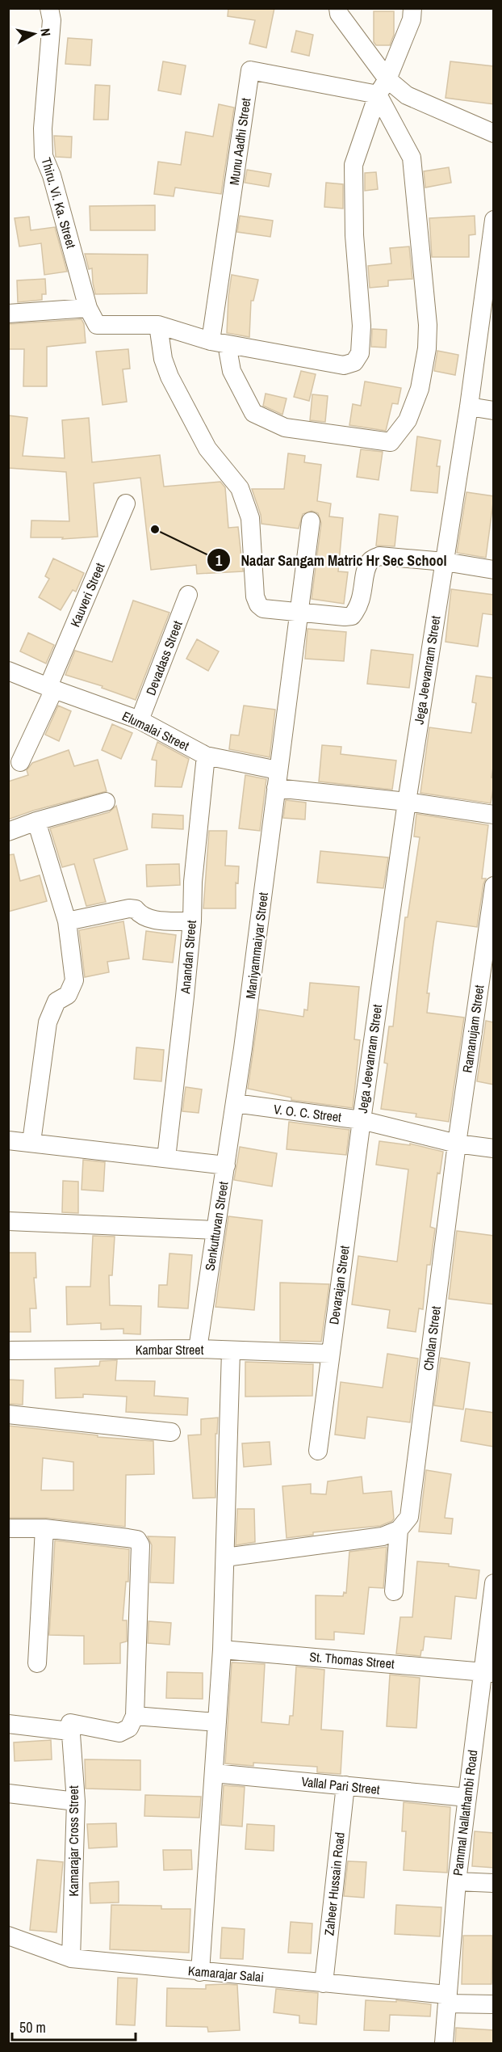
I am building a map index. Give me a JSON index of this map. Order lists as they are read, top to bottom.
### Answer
{
  "streets": {
    "street": [
      "Munu Aadhi Street",
      "Thiru. Vi. Ka. Street",
      "Kauveri Street",
      "Devadass Street",
      "Jega Jeevanram Street",
      "Elumalai Street",
      "Maniyammaiyar Street",
      "Anandan Street",
      "Ramanujam Street",
      "V. O. C. Street",
      "Senkuttuvan Street",
      "Devarajan Street",
      "Cholan Street",
      "Kambar Street",
      "St. Thomas Street",
      "Vallal Pari Street",
      "Pammal Nallathambi Road",
      "Kamarajar Cross Street",
      "Zaheer Hussain Road",
      "Kamarajar Salai"
    ]
  },
  "crossings": [
    ["Kauveri Street", "Elumalai Street"],
    ["Devadass Street", "Elumalai Street"],
    ["Jega Jeevanram Street", "Elumalai Street"],
    ["Jega Jeevanram Street", "V. O. C. Street"],
    ["Jega Jeevanram Street", "Devarajan Street"],
    ["Elumalai Street", "Maniyammaiyar Street"],
    ["Elumalai Street", "Anandan Street"],
    ["Maniyammaiyar Street", "V. O. C. Street"],
    ["Maniyammaiyar Street", "Senkuttuvan Street"],
    ["Ramanujam Street", "V. O. C. Street"],
    ["Ramanujam Street", "Cholan Street"],
    ["V. O. C. Street", "Senkuttuvan Street"],
    ["V. O. C. Street", "Devarajan Street"],
    ["V. O. C. Street", "Cholan Street"],
    ["Senkuttuvan Street", "Kambar Street"],
    ["Devarajan Street", "Kambar Street"],
    ["St. Thomas Street", "Pammal Nallathambi Road"],
    ["Vallal Pari Street", "Pammal Nallathambi Road"],
    ["Vallal Pari Street", "Zaheer Hussain Road"],
    ["Pammal Nallathambi Road", "Kamarajar Salai"],
    ["Kamarajar Cross Street", "Kamarajar Salai"],
    ["Zaheer Hussain Road", "Kamarajar Salai"]
  ],
  "places": ["Nadar Sangam Matric Hr Sec School"],
  "scale_bar": "50 m",
  "north": "right"
}
